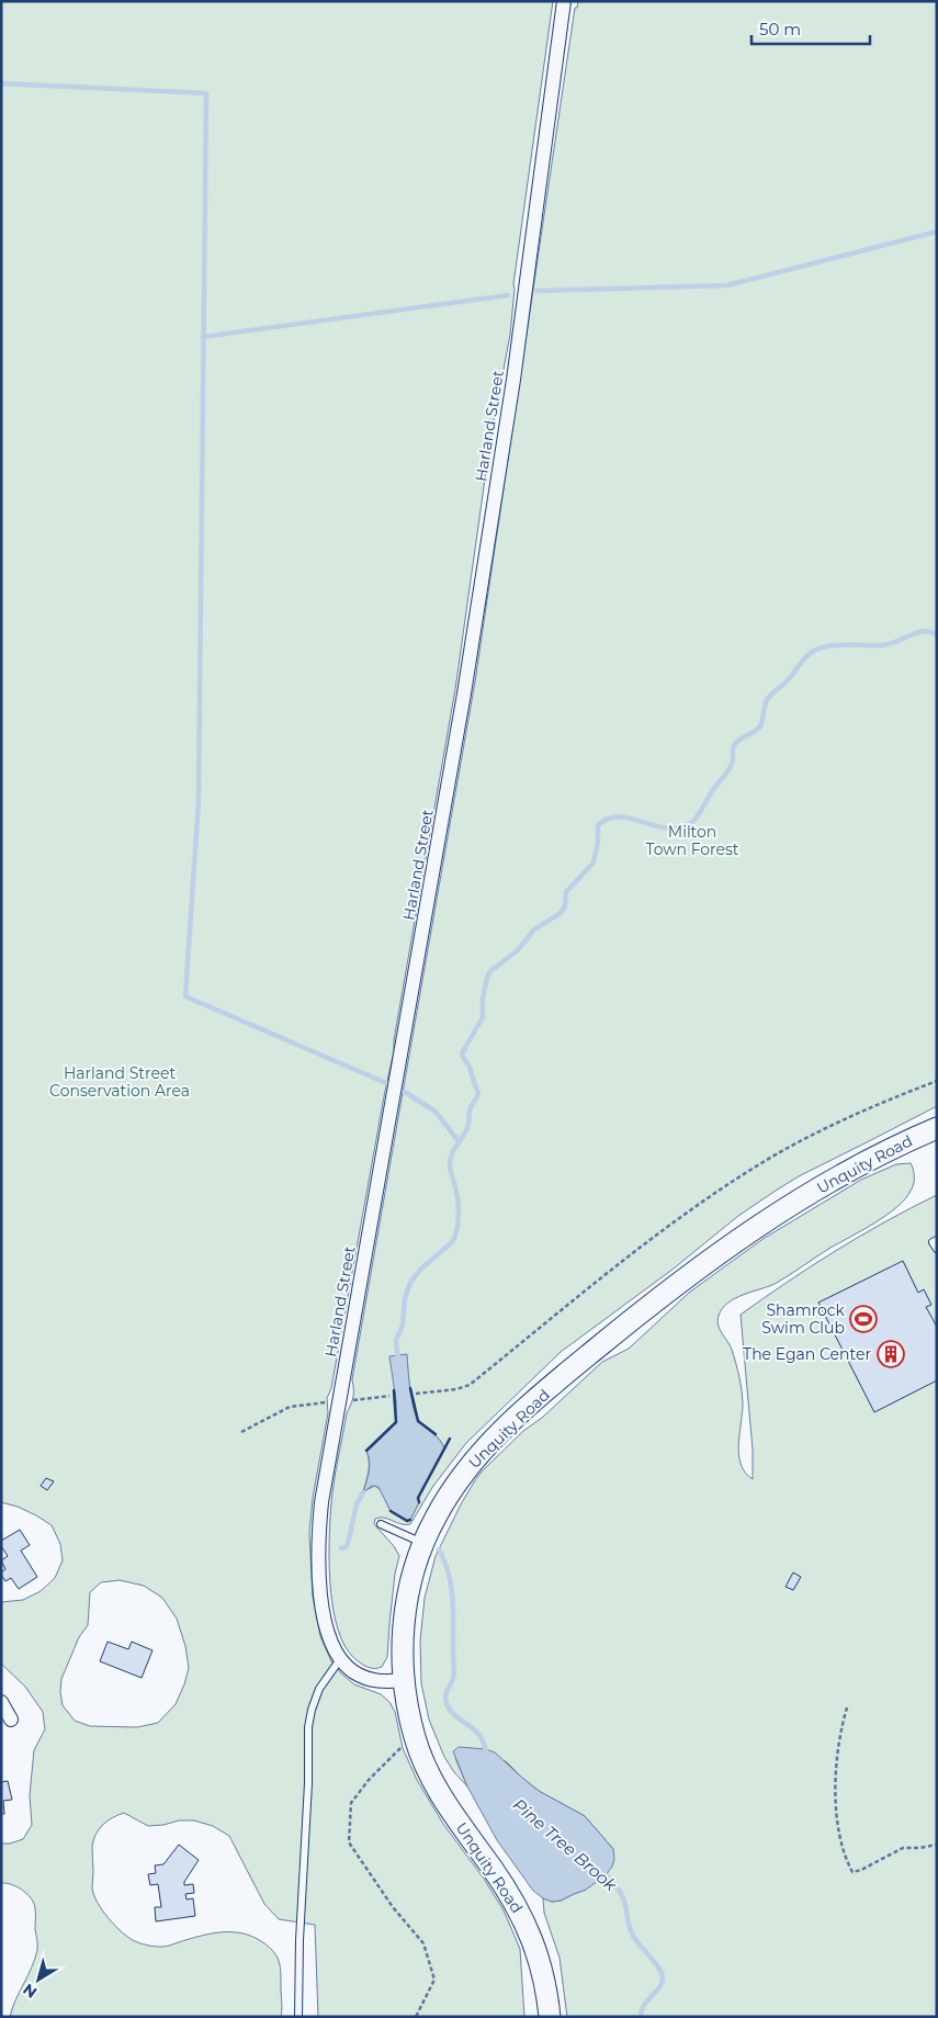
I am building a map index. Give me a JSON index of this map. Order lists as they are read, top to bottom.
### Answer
{
  "streets": {
    "main road": ["Unquity Road"],
    "street": ["Harland Street"]
  },
  "water": ["Pine Tree Brook"],
  "parks": ["Milton Town Forest", "Harland Street Conservation Area"],
  "places": {
    "sports": ["Shamrock Swim Club"],
    "building": ["The Egan Center"]
  },
  "scale_bar": "50 m",
  "north": "bottom left"
}
